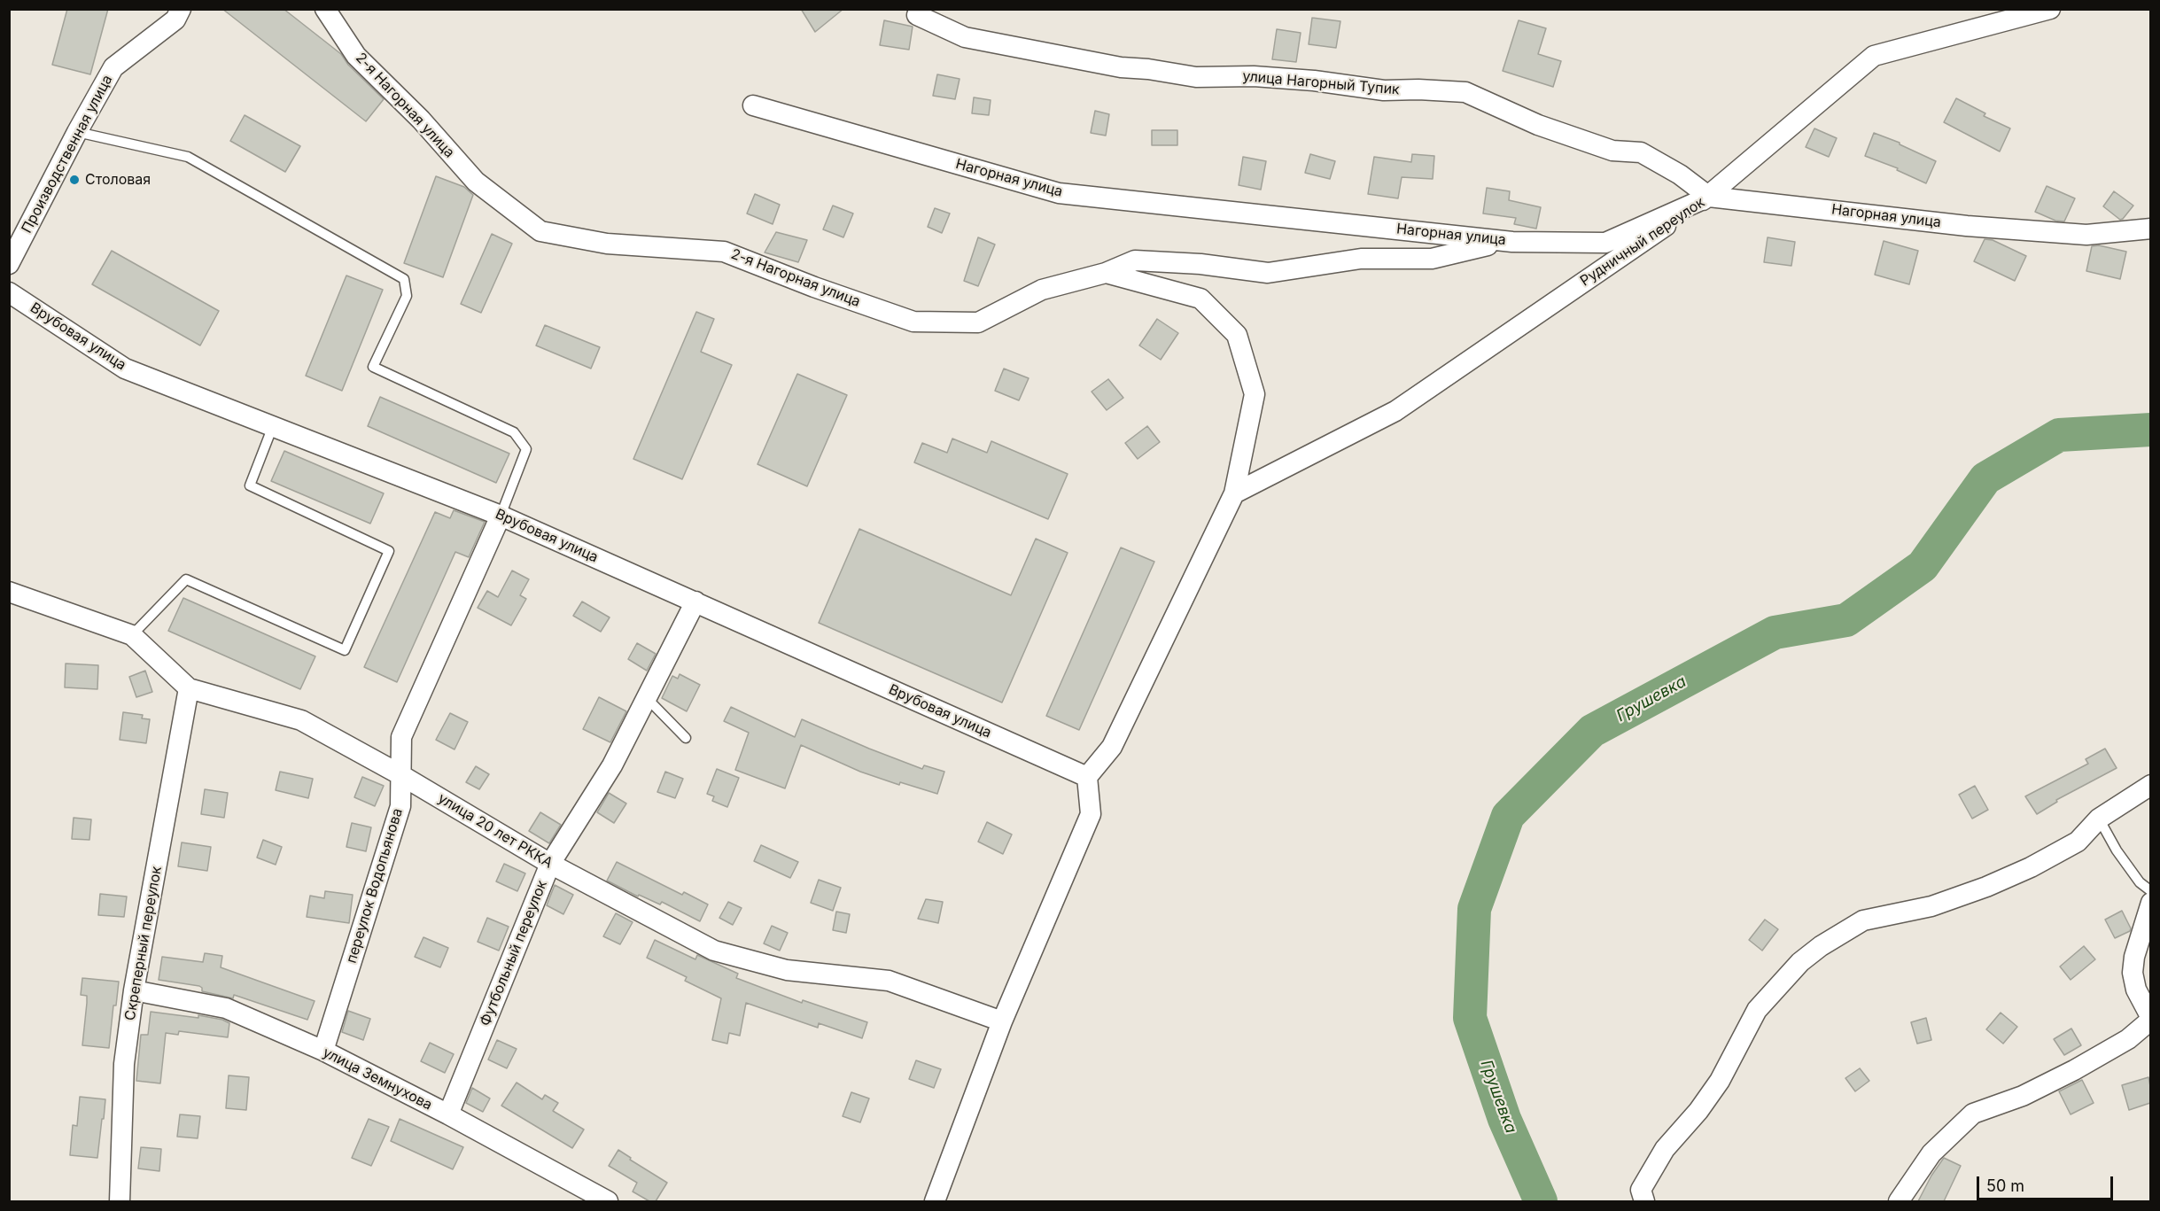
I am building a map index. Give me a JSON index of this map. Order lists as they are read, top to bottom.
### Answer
{
  "streets": {
    "street": [
      "улица Нагорный Тупик",
      "2-я Нагорная улица",
      "Производственная улица",
      "Нагорная улица",
      "Рудничный переулок",
      "Врубовая улица",
      "улица 20 лет РККА",
      "переулок Водопьянова",
      "Скреперный переулок",
      "Футбольный переулок",
      "улица Земнухова"
    ]
  },
  "crossings": [
    ["улица Нагорный Тупик", "Нагорная улица"],
    ["улица Нагорный Тупик", "Рудничный переулок"],
    ["2-я Нагорная улица", "Рудничный переулок"],
    ["Нагорная улица", "Рудничный переулок"],
    ["Врубовая улица", "переулок Водопьянова"],
    ["Врубовая улица", "Футбольный переулок"],
    ["улица 20 лет РККА", "переулок Водопьянова"],
    ["улица 20 лет РККА", "Скреперный переулок"],
    ["улица 20 лет РККА", "Футбольный переулок"],
    ["переулок Водопьянова", "улица Земнухова"],
    ["Скреперный переулок", "улица Земнухова"],
    ["Футбольный переулок", "улица Земнухова"]
  ],
  "water": ["Грушевка"],
  "places": ["Столовая"],
  "scale_bar": "50 m"
}
